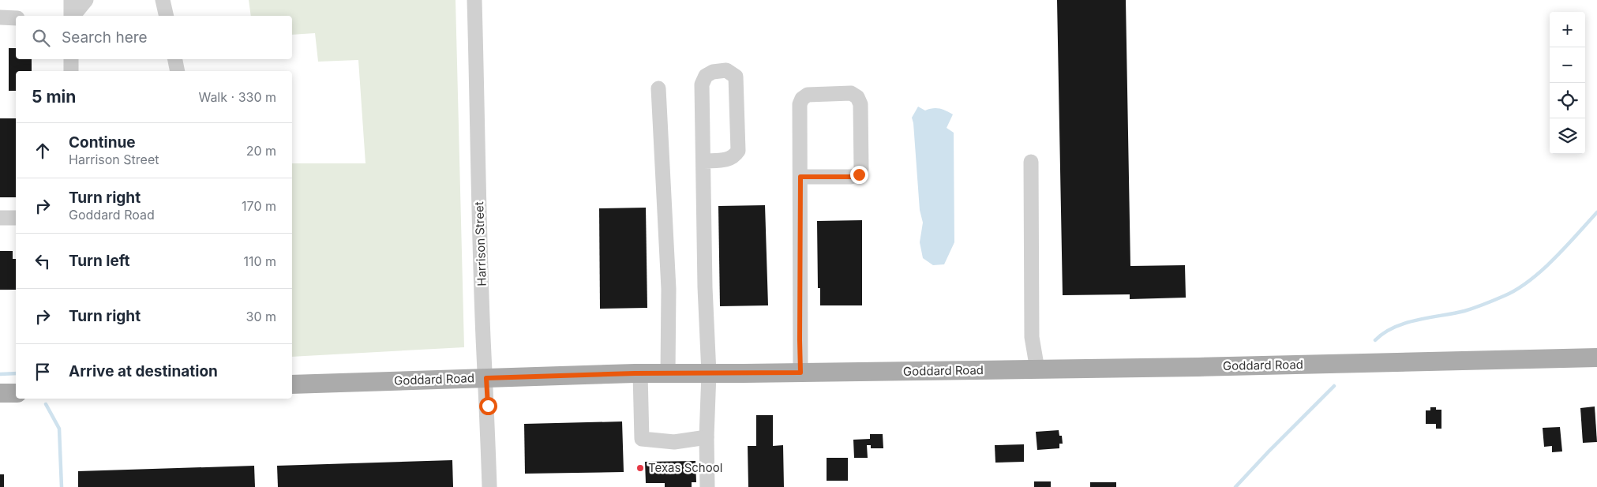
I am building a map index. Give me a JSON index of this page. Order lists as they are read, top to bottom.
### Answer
{
  "streets": {
    "main road": ["Goddard Road"],
    "street": ["Harrison Street"]
  },
  "crossings": [
    ["Harrison Street", "Goddard Road"]
  ],
  "places": ["Texas School"],
  "page": {
    "map_buttons": ["+", "−"],
    "search": "Search here",
    "heading": ["5 min", "Walk · 330 m"],
    "list": [
      ["Continue", "Harrison Street", "20 m"],
      ["Turn right", "Goddard Road", "170 m"],
      ["Turn left", "110 m"],
      ["Turn right", "30 m"],
      "Arrive at destination"
    ]
  }
}
